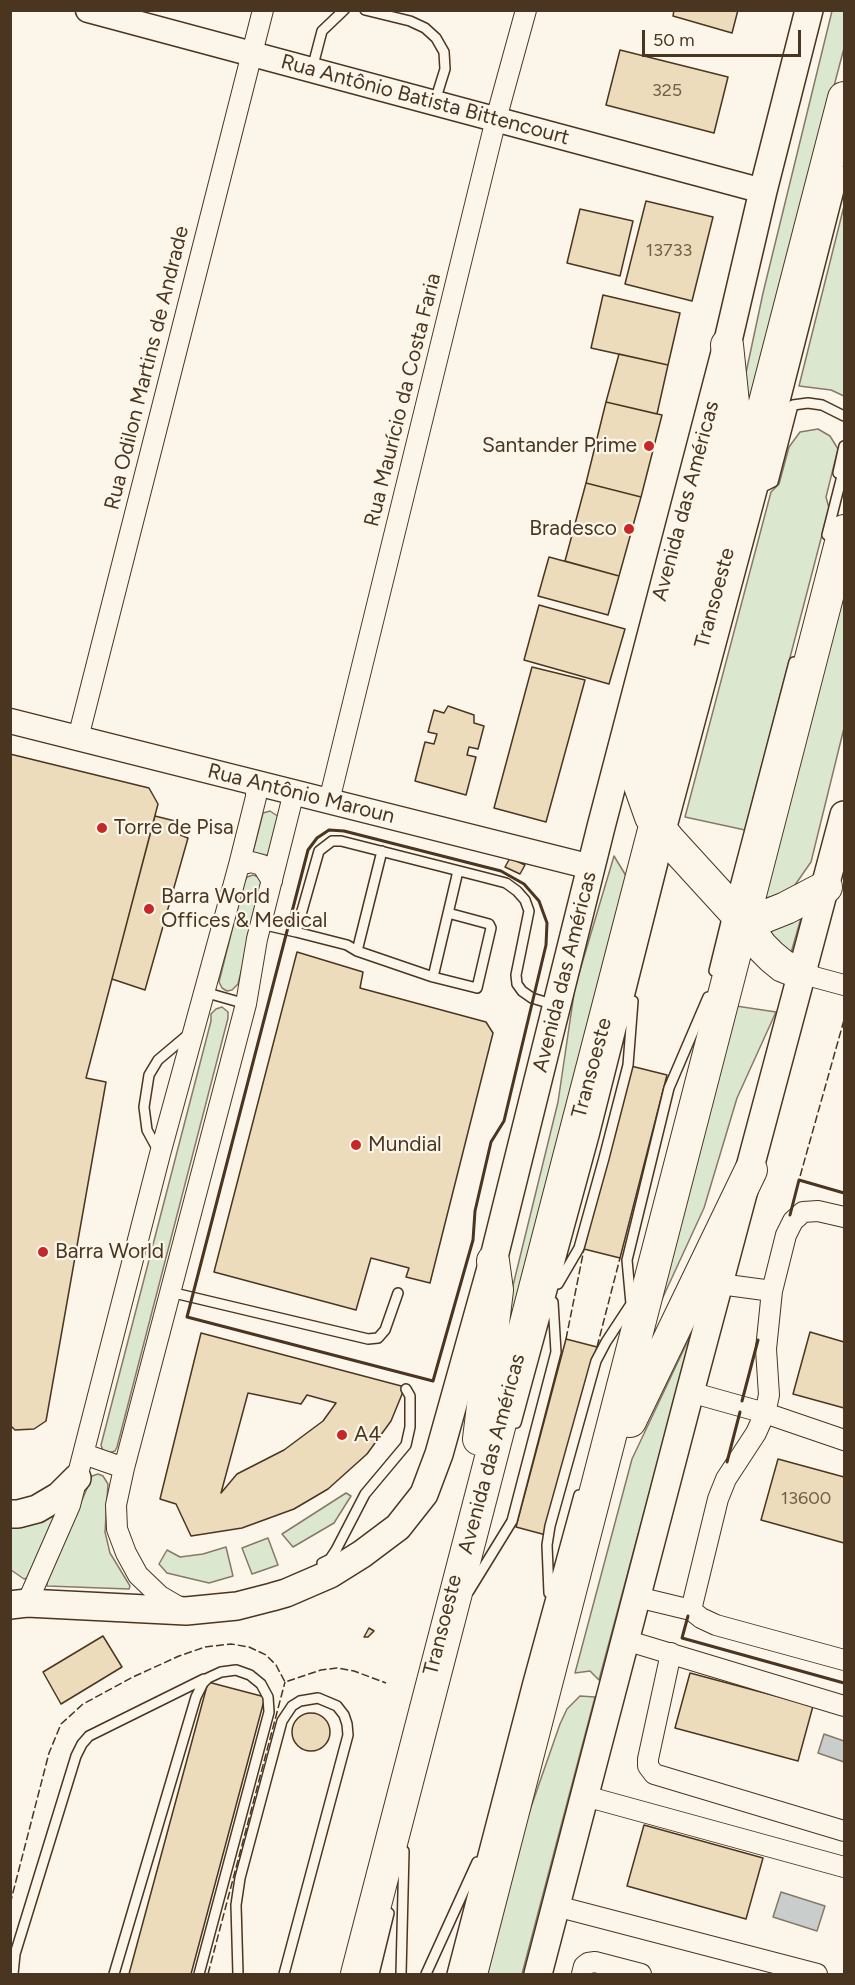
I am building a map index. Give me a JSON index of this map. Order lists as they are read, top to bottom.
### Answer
{
  "streets": {
    "highway": ["Avenida das Américas"],
    "street": [
      "Rua Antônio Batista Bittencourt",
      "Rua Odilon Martins de Andrade",
      "Rua Maurício da Costa Faria",
      "Rua Antônio Maroun"
    ],
    "lane": ["Transoeste"]
  },
  "crossings": [
    ["Rua Antônio Batista Bittencourt", "Rua Odilon Martins de Andrade"],
    ["Rua Antônio Batista Bittencourt", "Rua Maurício da Costa Faria"],
    ["Rua Antônio Batista Bittencourt", "Avenida das Américas"],
    ["Rua Odilon Martins de Andrade", "Rua Antônio Maroun"],
    ["Rua Maurício da Costa Faria", "Rua Antônio Maroun"],
    ["Avenida das Américas", "Transoeste"],
    ["Avenida das Américas", "Rua Antônio Maroun"]
  ],
  "places": [
    "Santander Prime",
    "Bradesco",
    "Torre de Pisa",
    "Barra World Offices & Medical",
    "Mundial",
    "Barra World",
    "A4"
  ],
  "house_numbers": ["325", "13733", "13600"],
  "scale_bar": "50 m"
}
